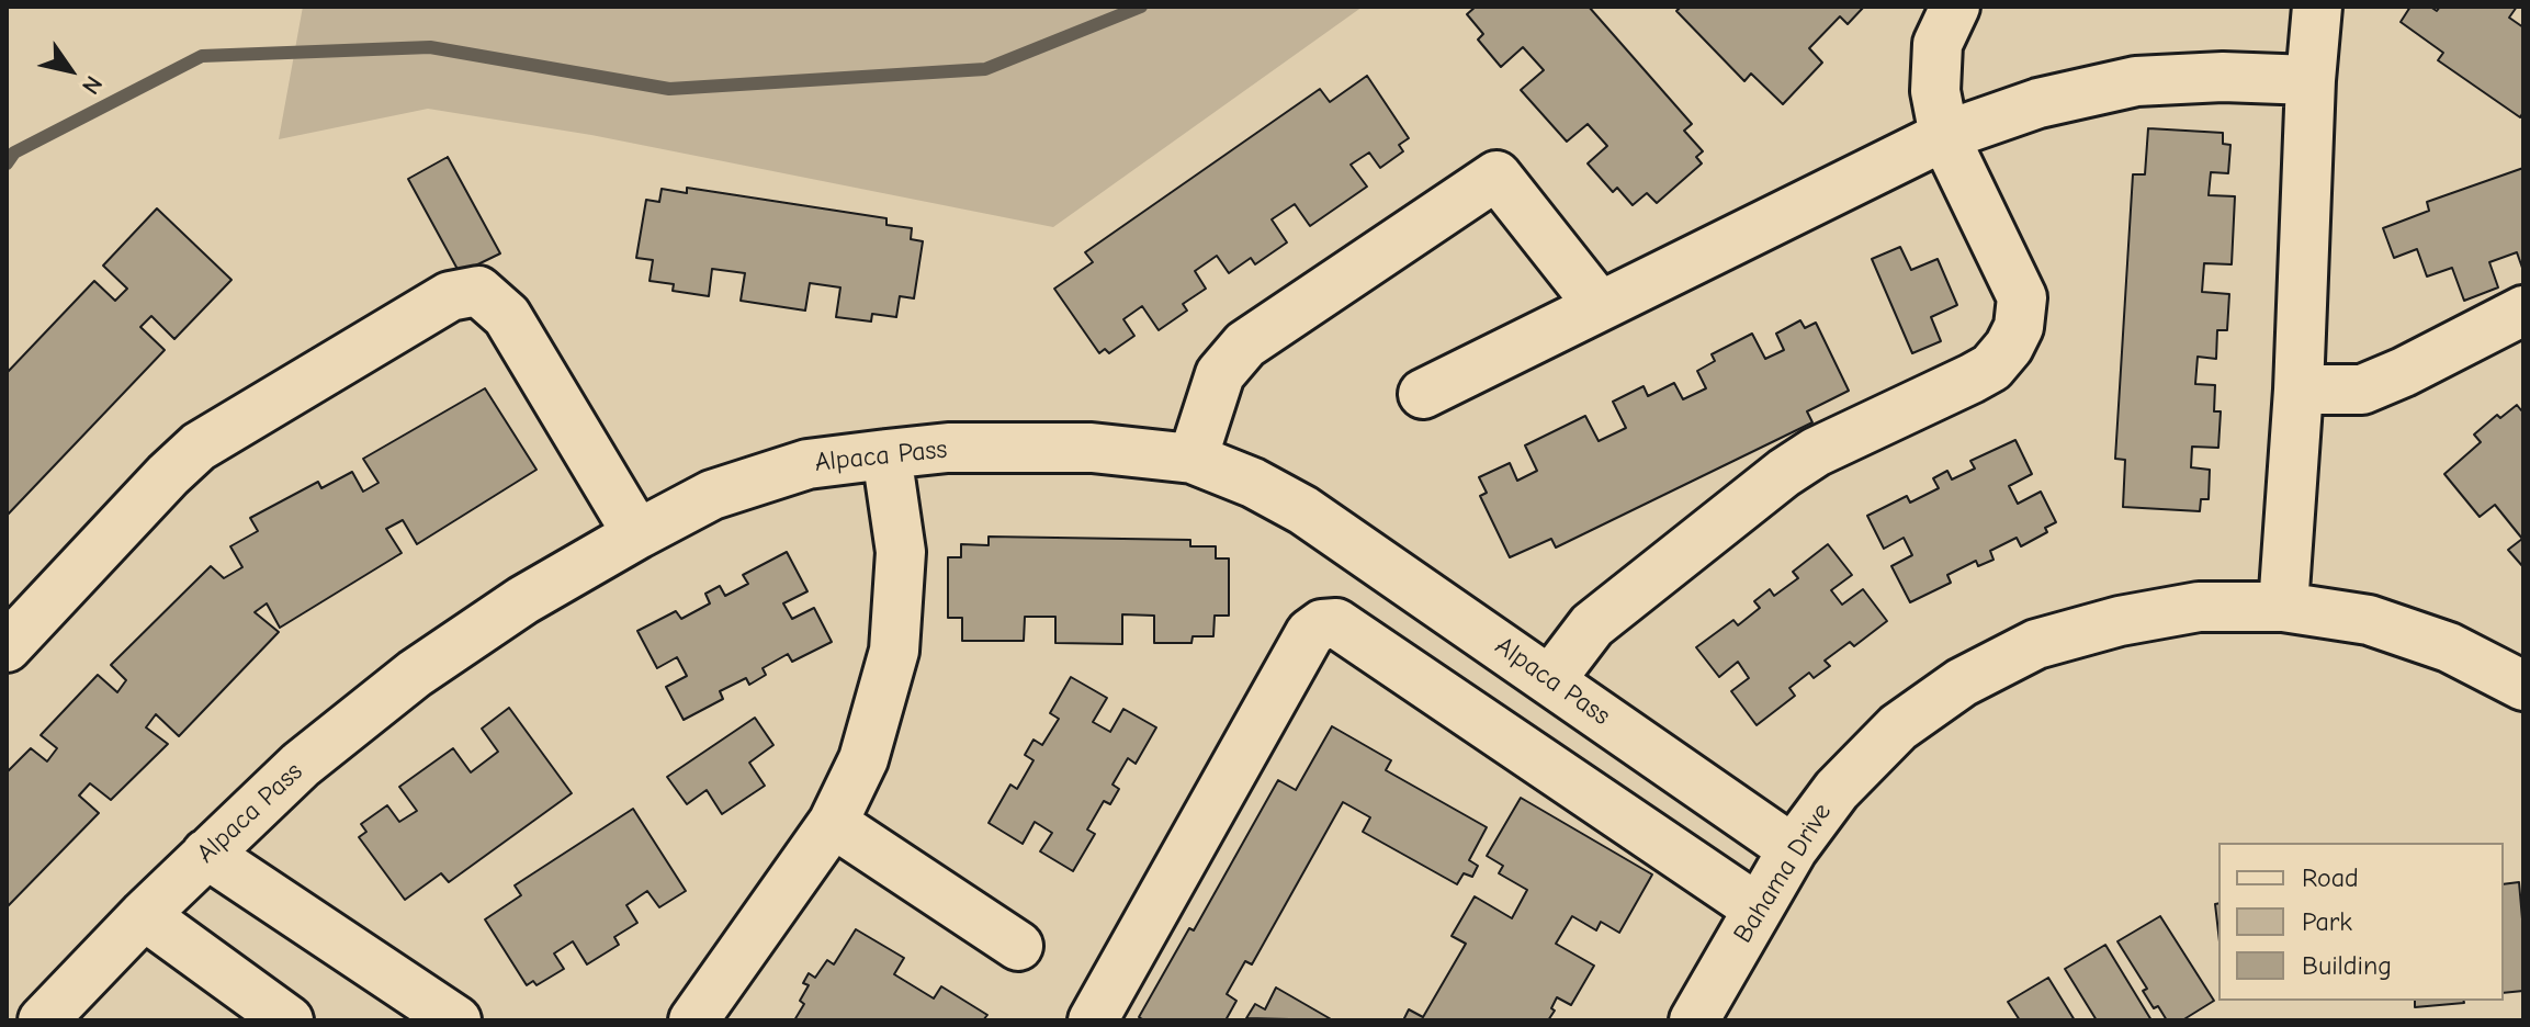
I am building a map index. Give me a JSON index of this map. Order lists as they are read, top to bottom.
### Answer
{
  "streets": {
    "street": ["Alpaca Pass", "Bahama Drive"]
  },
  "crossings": [
    ["Alpaca Pass", "Bahama Drive"]
  ],
  "legend": ["Road", "Park", "Building"],
  "north": "bottom right"
}
